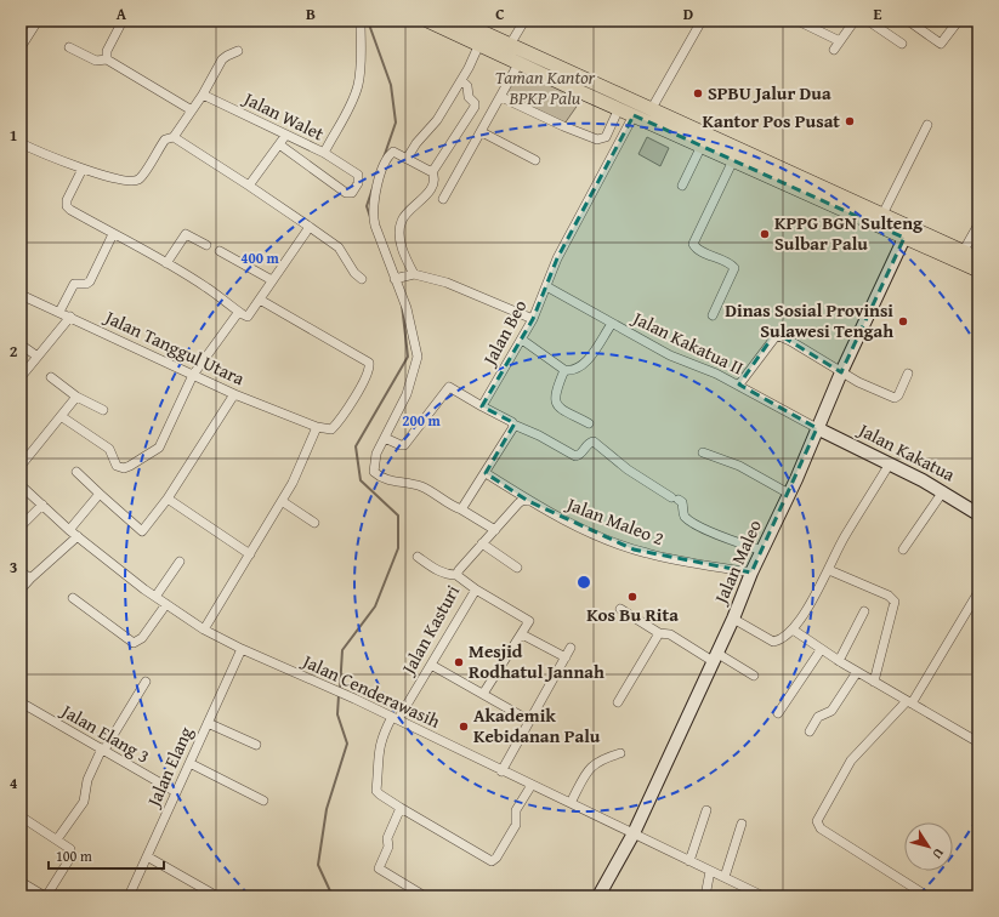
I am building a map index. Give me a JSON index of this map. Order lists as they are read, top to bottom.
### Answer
{
  "streets": {
    "street": [
      "Jalan Walet",
      "Jalan Beo",
      "Jalan Kakatua II",
      "Jalan Tanggul Utara",
      "Jalan Kakatua",
      "Jalan Maleo 2",
      "Jalan Maleo",
      "Jalan Kasturi",
      "Jalan Cenderawasih",
      "Jalan Elang 3",
      "Jalan Elang"
    ]
  },
  "crossings": [
    ["Jalan Beo", "Jalan Kakatua II"],
    ["Jalan Kakatua II", "Jalan Kakatua"],
    ["Jalan Kakatua II", "Jalan Maleo"],
    ["Jalan Kakatua", "Jalan Maleo"],
    ["Jalan Maleo 2", "Jalan Maleo"],
    ["Jalan Maleo 2", "Jalan Kasturi"],
    ["Jalan Maleo", "Jalan Cenderawasih"],
    ["Jalan Kasturi", "Jalan Cenderawasih"],
    ["Jalan Cenderawasih", "Jalan Elang"],
    ["Jalan Elang 3", "Jalan Elang"]
  ],
  "parks": ["Taman Kantor BPKP Palu"],
  "places": [
    "SPBU Jalur Dua",
    "Kantor Pos Pusat",
    "KPPG BGN Sulteng Sulbar Palu",
    "Dinas Sosial Provinsi Sulawesi Tengah",
    "Kos Bu Rita",
    "Mesjid Rodhatul Jannah",
    "Akademik Kebidanan Palu"
  ],
  "scale_bar": "100 m",
  "north": "bottom right",
  "grid": {
    "columns": [
      "A",
      "B",
      "C",
      "D",
      "E"
    ],
    "rows": [
      "1",
      "2",
      "3",
      "4"
    ]
  },
  "rings": ["400 m", "200 m"]
}
